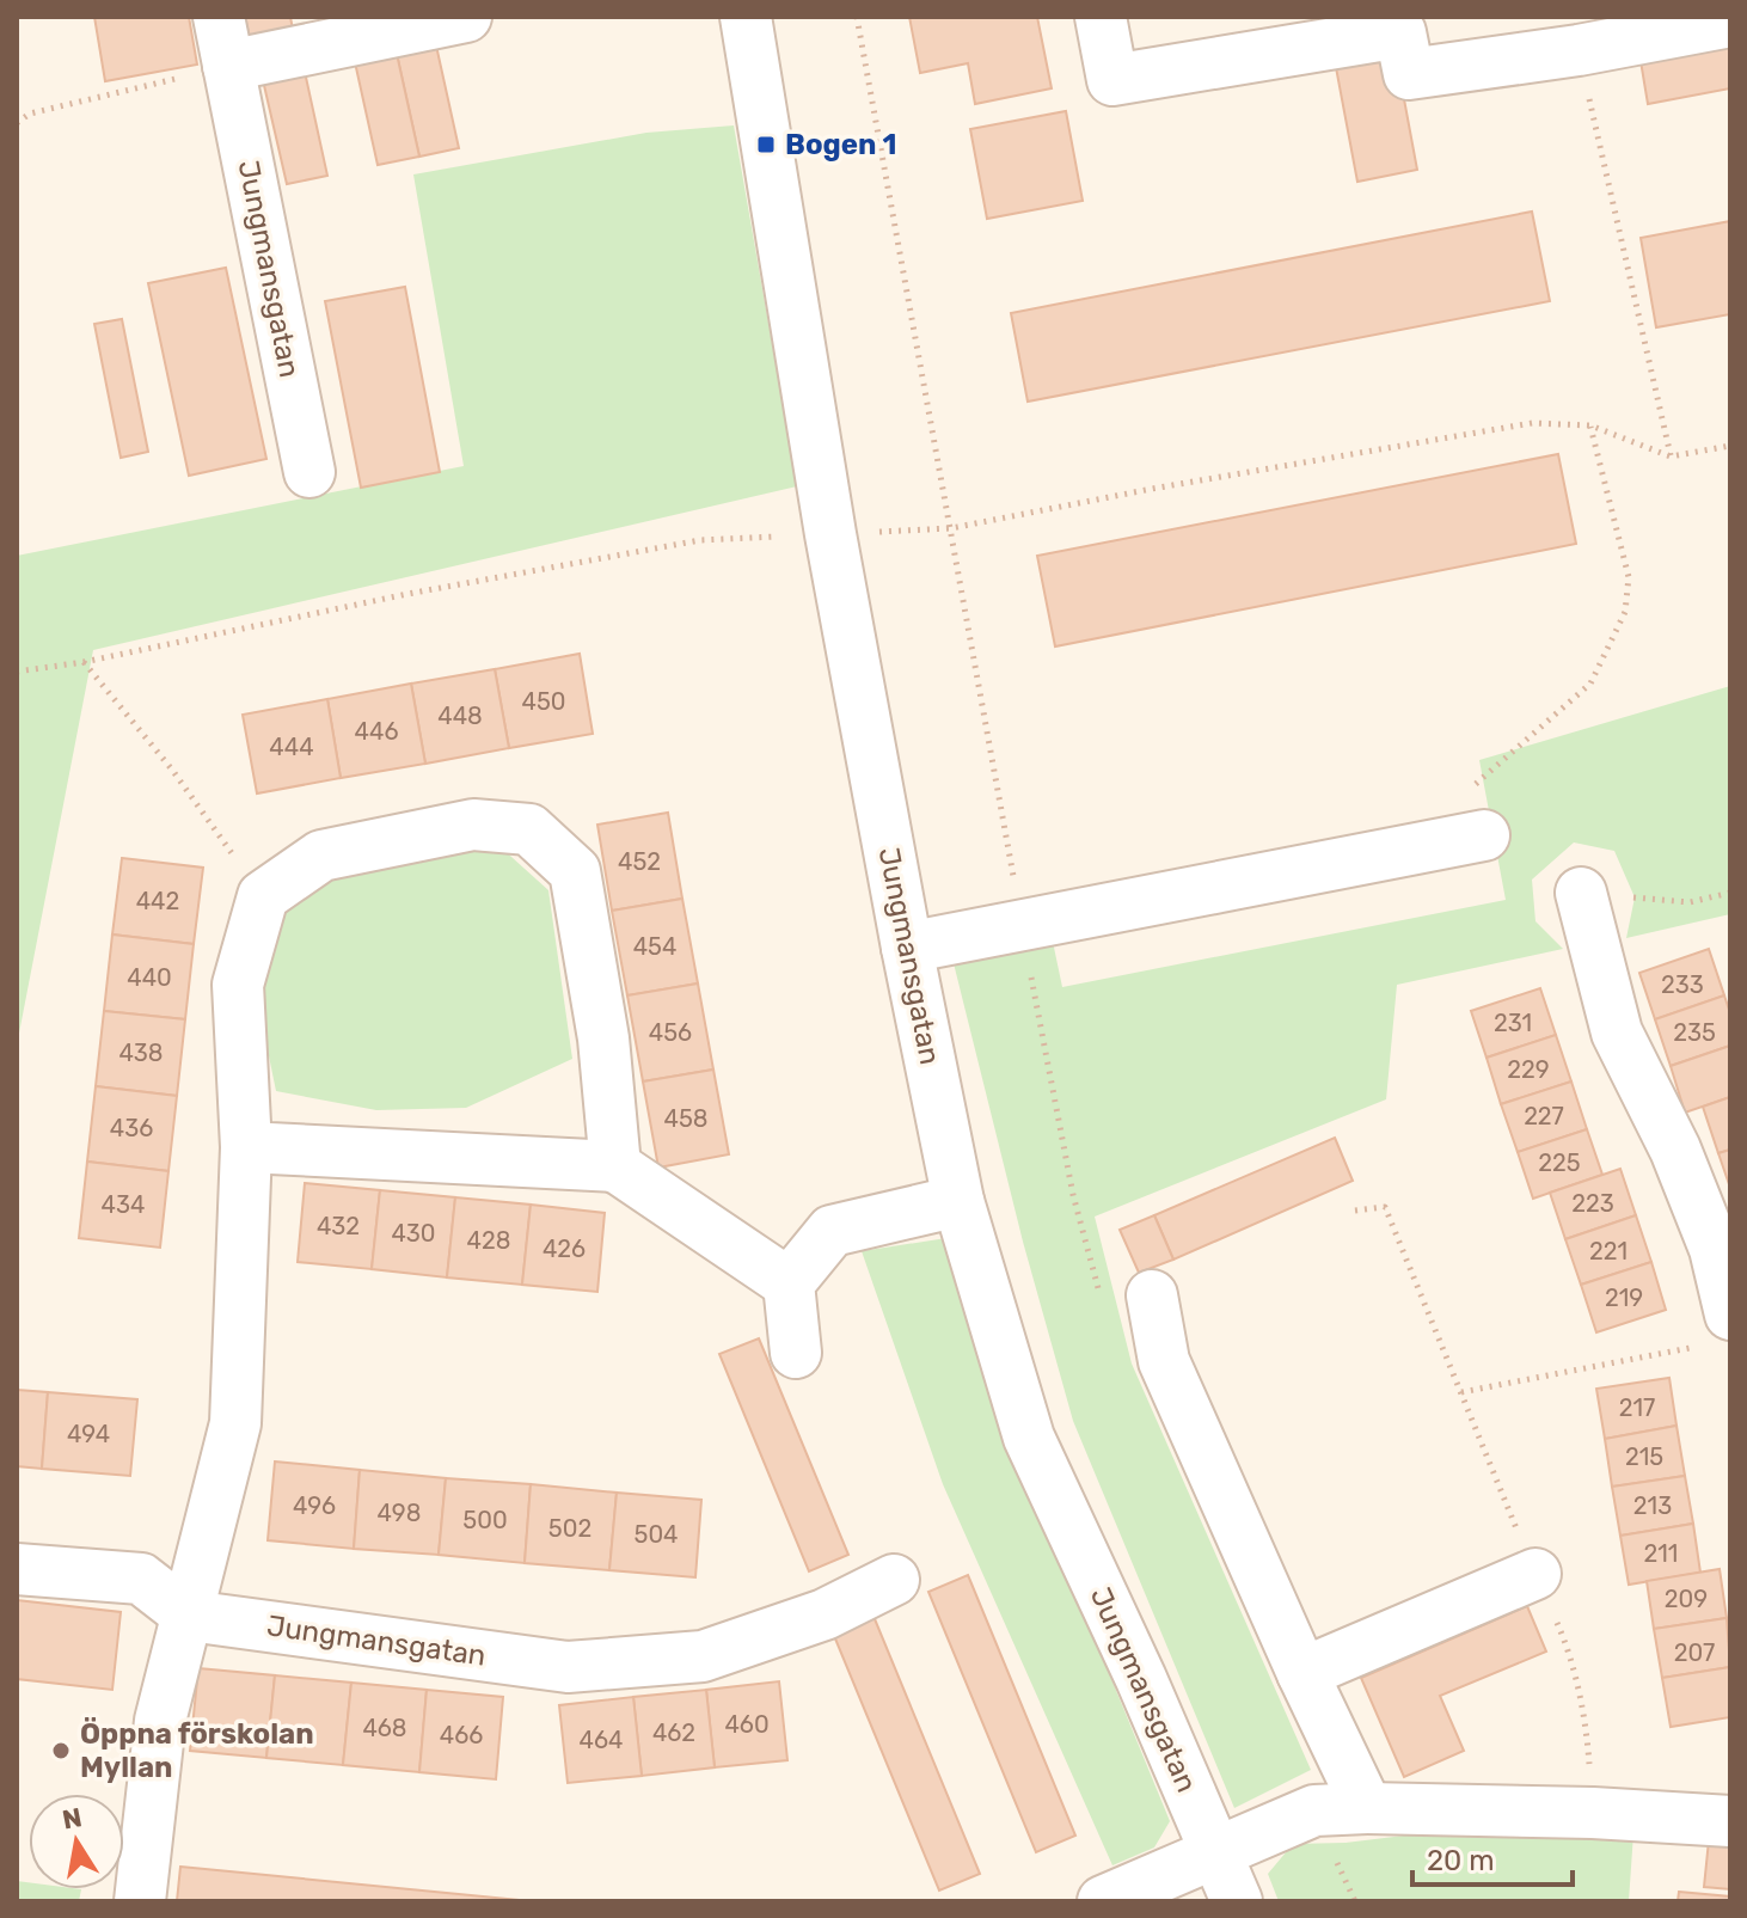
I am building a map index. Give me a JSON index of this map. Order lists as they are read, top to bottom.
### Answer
{
  "streets": {
    "street": ["Jungmansgatan"]
  },
  "places": {
    "transit": ["Bogen 1"],
    "other": ["Öppna förskolan Myllan"]
  },
  "house_numbers": [
    "450",
    "448",
    "446",
    "444",
    "452",
    "442",
    "454",
    "440",
    "233",
    "231",
    "456",
    "235",
    "438",
    "229",
    "227",
    "458",
    "436",
    "225",
    "223",
    "434",
    "432",
    "430",
    "428",
    "426",
    "221",
    "219",
    "217",
    "494",
    "215",
    "496",
    "213",
    "498",
    "500",
    "502",
    "504",
    "211",
    "209",
    "207",
    "460",
    "468",
    "462",
    "466",
    "464"
  ],
  "scale_bar": "20 m",
  "north": "top"
}
